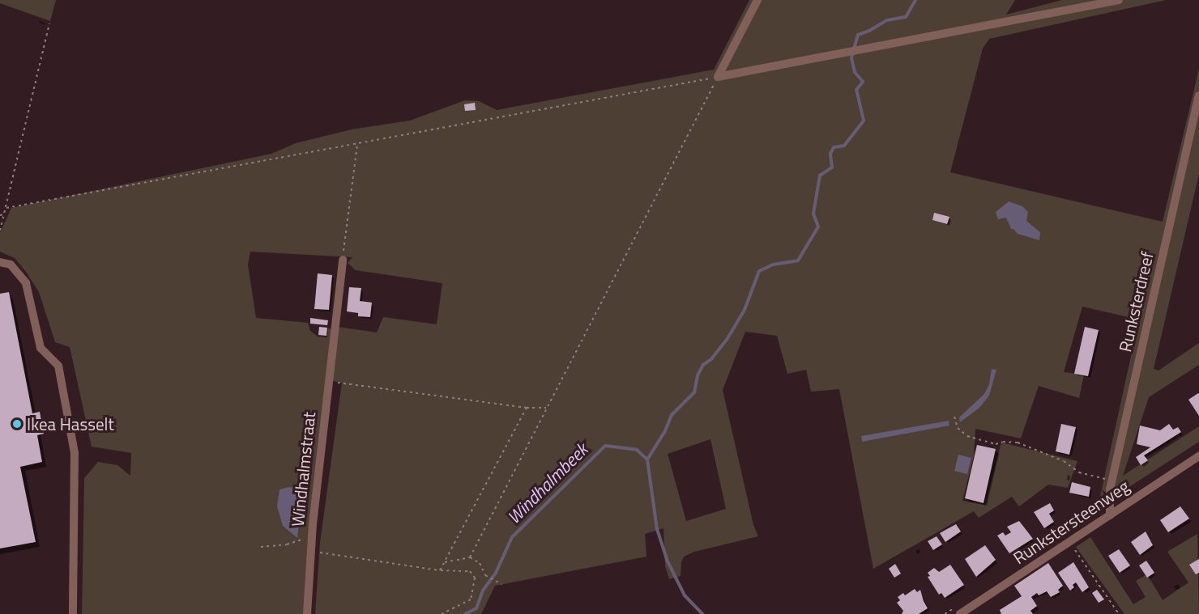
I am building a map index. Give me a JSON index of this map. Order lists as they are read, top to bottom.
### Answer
{
  "streets": {
    "street": ["Runksterdreef", "Windhalmstraat", "Runkstersteenweg"]
  },
  "crossings": [
    ["Runksterdreef", "Runkstersteenweg"]
  ],
  "water": ["Windhalmbeek"],
  "places": ["Ikea Hasselt"]
}
